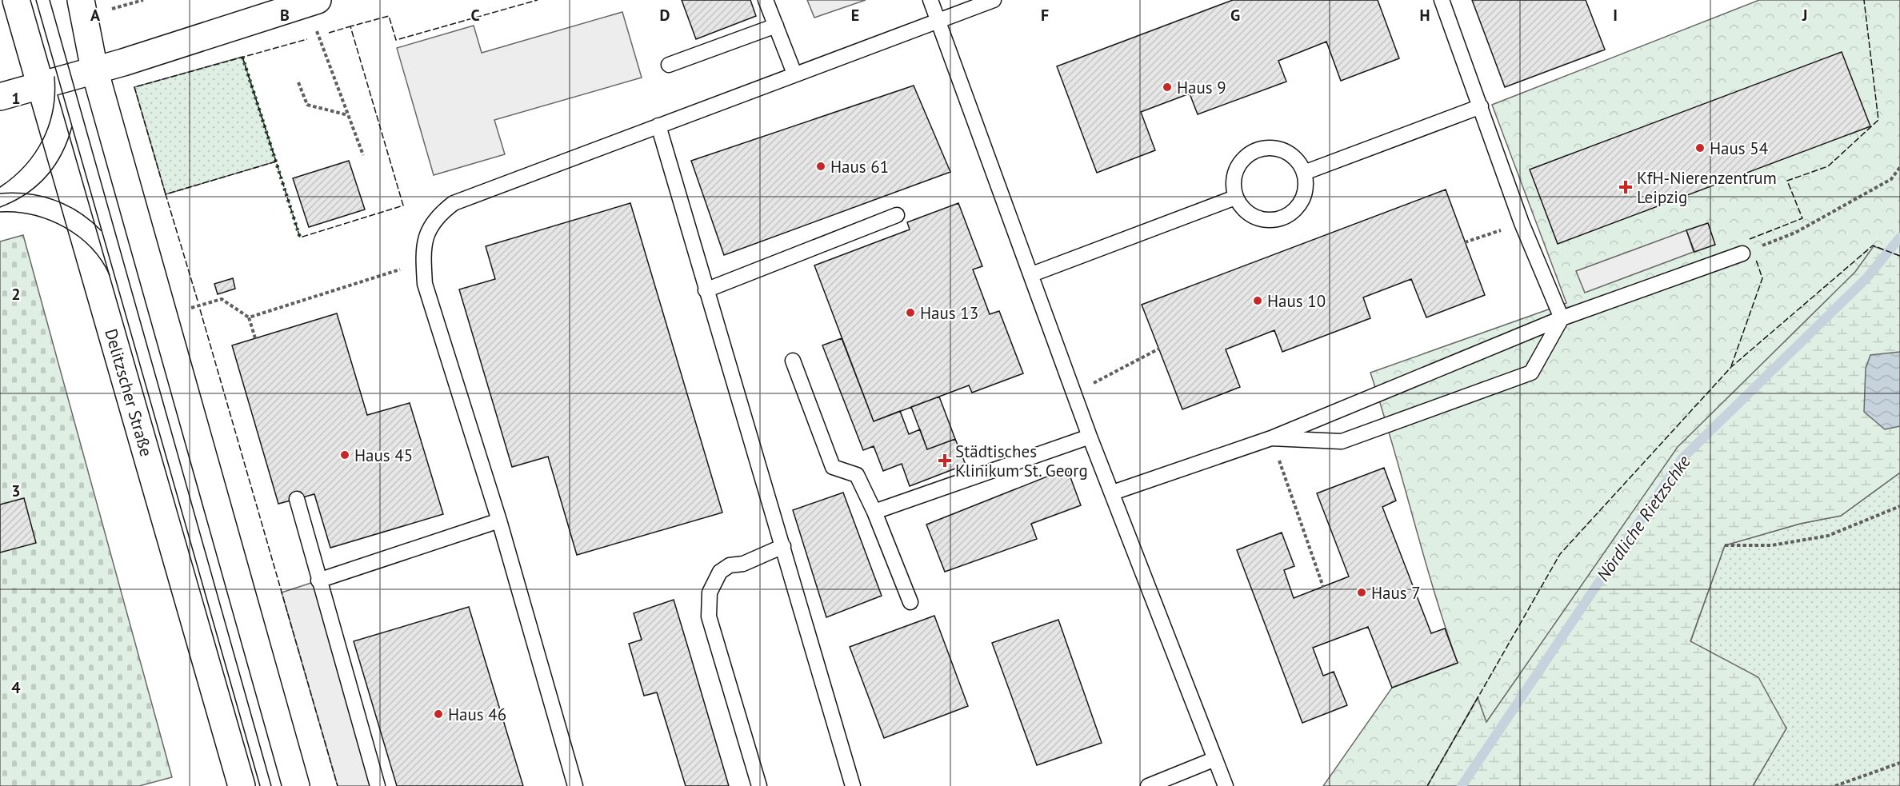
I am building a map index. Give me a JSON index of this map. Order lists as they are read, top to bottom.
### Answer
{
  "streets": {
    "main road": ["Delitzscher Straße"]
  },
  "water": ["Nördliche Rietzschke"],
  "places": {
    "other": [
      "Haus 9",
      "Haus 54",
      "Haus 61",
      "Haus 10",
      "Haus 13",
      "Haus 45",
      "Haus 7",
      "Haus 46"
    ],
    "health": ["KfH-Nierenzentrum Leipzig", "Städtisches Klinikum St. Georg"]
  },
  "grid": {
    "columns": [
      "A",
      "B",
      "C",
      "D",
      "E",
      "F",
      "G",
      "H",
      "I",
      "J"
    ],
    "rows": [
      "1",
      "2",
      "3",
      "4"
    ]
  }
}
